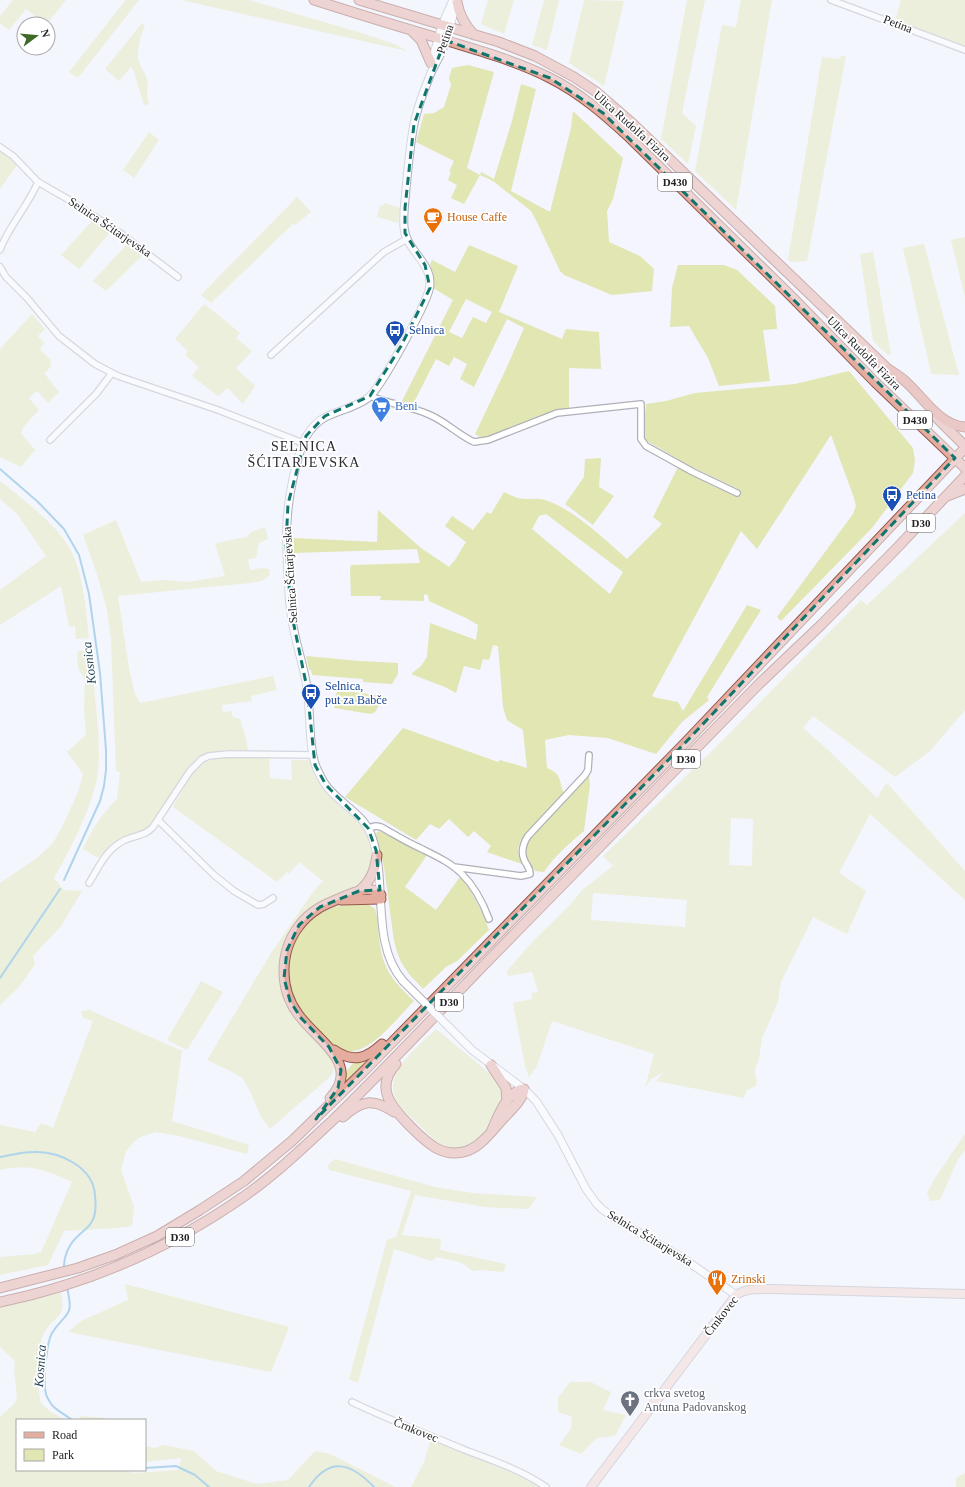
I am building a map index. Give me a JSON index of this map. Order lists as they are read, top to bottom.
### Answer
{
  "streets": {
    "main road": [
      "Ulica Rudolfa Fizira",
      "D430",
      "D30",
      "Črnkovec"
    ],
    "street": ["Petina", "Selnica Šćitarjevska"]
  },
  "crossings": [
    ["Petina", "Ulica Rudolfa Fizira"],
    ["Petina", "Selnica Šćitarjevska"],
    ["Ulica Rudolfa Fizira", "D30"],
    ["Selnica Šćitarjevska", "Črnkovec"]
  ],
  "districts": ["SELNICA ŠĆITARJEVSKA"],
  "water": ["Kosnica"],
  "places": {
    "cafe": ["House Caffe"],
    "bus stop": ["Selnica", "Petina", "Selnica, put za Babče"],
    "supermarket": ["Beni"],
    "restaurant": ["Zrinski"],
    "church": ["crkva svetog Antuna Padovanskog"]
  },
  "legend": ["Road", "Park"],
  "north": "right"
}
